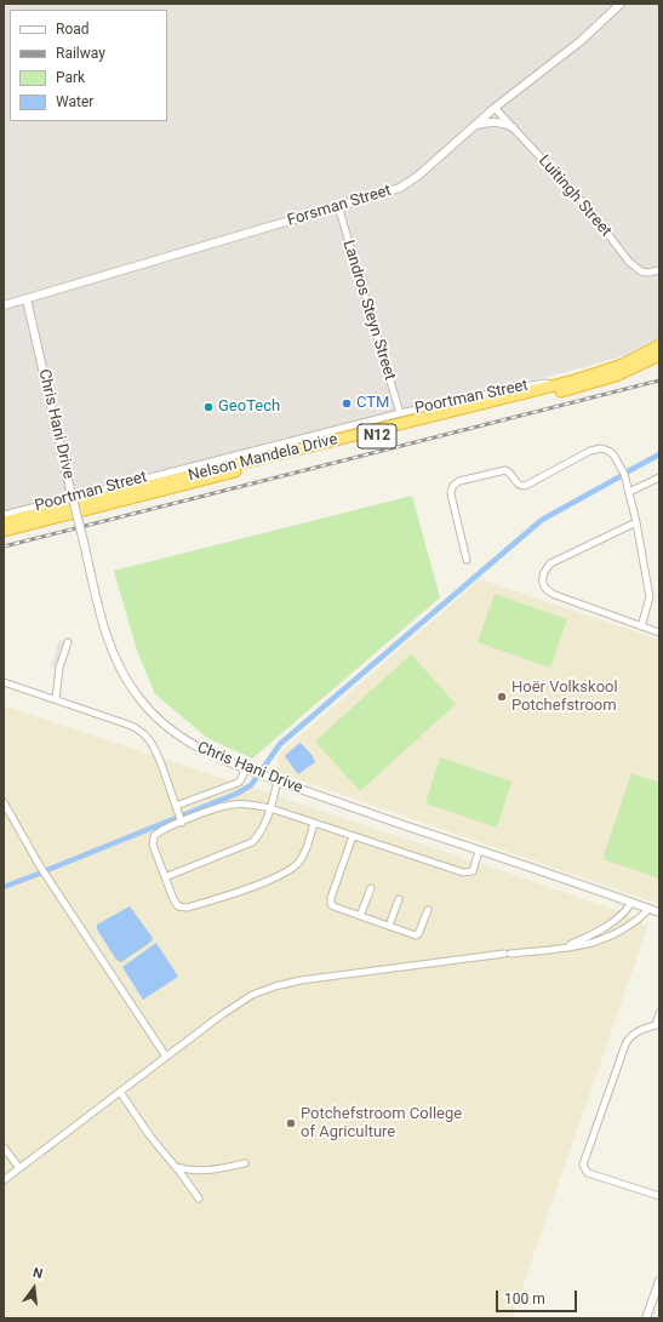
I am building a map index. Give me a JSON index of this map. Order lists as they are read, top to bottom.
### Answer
{
  "streets": {
    "highway": ["N12", "Nelson Mandela Drive"],
    "street": [
      "Luitingh Street",
      "Forsman Street",
      "Landros Steyn Street",
      "Poortman Street",
      "Chris Hani Drive"
    ]
  },
  "crossings": [
    ["Luitingh Street", "Forsman Street"],
    ["Forsman Street", "Landros Steyn Street"],
    ["Forsman Street", "Chris Hani Drive"],
    ["Landros Steyn Street", "Poortman Street"],
    ["Poortman Street", "Nelson Mandela Drive"]
  ],
  "places": [
    "CTM",
    "GeoTech",
    "Hoër Volkskool Potchefstroom",
    "Potchefstroom College of Agriculture"
  ],
  "legend": [
    "Road",
    "Railway",
    "Park",
    "Water"
  ],
  "scale_bar": "100 m",
  "north": "top"
}
